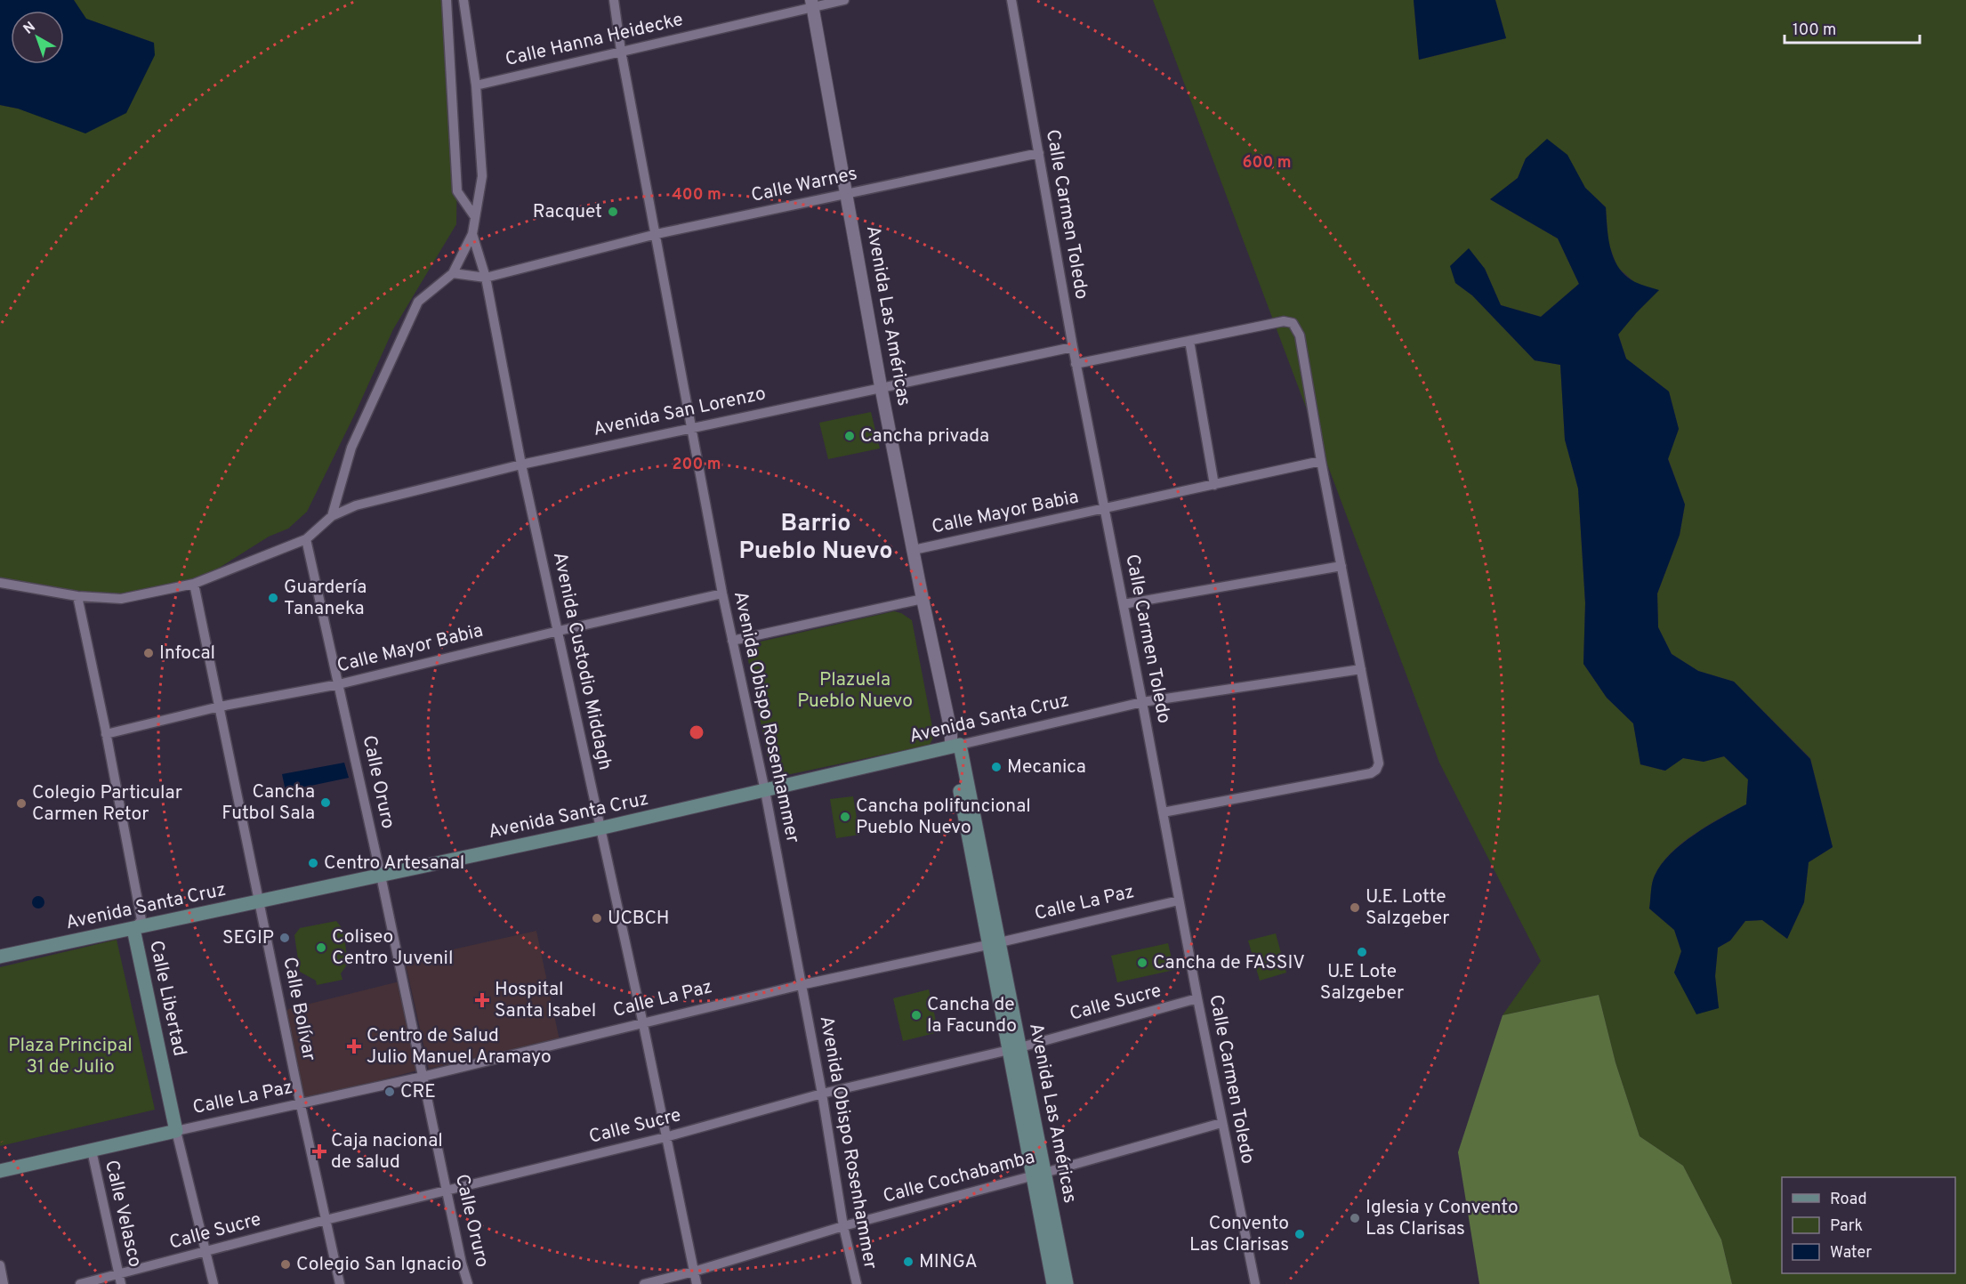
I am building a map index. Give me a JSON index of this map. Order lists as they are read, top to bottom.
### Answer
{
  "streets": {
    "main road": [
      "Avenida Las Américas",
      "Avenida Santa Cruz",
      "Calle La Paz",
      "Calle Libertad"
    ],
    "street": [
      "Calle Hanna Heidecke",
      "Calle Warnes",
      "Calle Carmen Toledo",
      "Avenida San Lorenzo",
      "Calle Mayor Babia",
      "Avenida Custodio Middagh",
      "Avenida Obispo Rosenhammer",
      "Calle Oruro",
      "Calle Sucre",
      "Calle Bolívar",
      "Calle Cochabamba",
      "Calle Velasco"
    ]
  },
  "crossings": [
    ["Calle Hanna Heidecke", "Avenida Las Américas"],
    ["Calle Hanna Heidecke", "Avenida Obispo Rosenhammer"],
    ["Calle Warnes", "Calle Carmen Toledo"],
    ["Calle Warnes", "Avenida Las Américas"],
    ["Calle Warnes", "Avenida Custodio Middagh"],
    ["Calle Warnes", "Avenida Obispo Rosenhammer"],
    ["Calle Carmen Toledo", "Avenida San Lorenzo"],
    ["Calle Carmen Toledo", "Calle Mayor Babia"],
    ["Calle Carmen Toledo", "Avenida Santa Cruz"],
    ["Calle Carmen Toledo", "Calle La Paz"],
    ["Calle Carmen Toledo", "Calle Sucre"],
    ["Calle Carmen Toledo", "Calle Cochabamba"],
    ["Avenida Las Américas", "Avenida San Lorenzo"],
    ["Avenida Las Américas", "Calle Mayor Babia"],
    ["Avenida Las Américas", "Avenida Santa Cruz"],
    ["Avenida Las Américas", "Calle La Paz"],
    ["Avenida Las Américas", "Calle Sucre"],
    ["Avenida Las Américas", "Calle Cochabamba"],
    ["Avenida San Lorenzo", "Avenida Custodio Middagh"],
    ["Avenida San Lorenzo", "Avenida Obispo Rosenhammer"],
    ["Avenida San Lorenzo", "Calle Oruro"],
    ["Calle Mayor Babia", "Avenida Custodio Middagh"],
    ["Calle Mayor Babia", "Avenida Obispo Rosenhammer"],
    ["Calle Mayor Babia", "Calle Oruro"],
    ["Calle Mayor Babia", "Calle Libertad"],
    ["Calle Mayor Babia", "Calle Bolívar"],
    ["Avenida Custodio Middagh", "Avenida Santa Cruz"],
    ["Avenida Custodio Middagh", "Calle La Paz"],
    ["Avenida Custodio Middagh", "Calle Sucre"],
    ["Avenida Custodio Middagh", "Calle Cochabamba"],
    ["Avenida Obispo Rosenhammer", "Avenida Santa Cruz"],
    ["Avenida Obispo Rosenhammer", "Calle La Paz"],
    ["Avenida Obispo Rosenhammer", "Calle Sucre"],
    ["Avenida Obispo Rosenhammer", "Calle Cochabamba"],
    ["Avenida Santa Cruz", "Calle Oruro"],
    ["Avenida Santa Cruz", "Calle Libertad"],
    ["Avenida Santa Cruz", "Calle Bolívar"],
    ["Calle Oruro", "Calle La Paz"],
    ["Calle Oruro", "Calle Sucre"],
    ["Calle La Paz", "Calle Libertad"],
    ["Calle La Paz", "Calle Bolívar"],
    ["Calle La Paz", "Calle Velasco"],
    ["Calle Libertad", "Calle Sucre"],
    ["Calle Sucre", "Calle Bolívar"],
    ["Calle Sucre", "Calle Velasco"]
  ],
  "districts": ["Barrio Pueblo Nuevo"],
  "parks": ["Plazuela Pueblo Nuevo", "Plaza Principal 31 de Julio"],
  "places": {
    "other": [
      "Racquet",
      "Cancha privada",
      "Guardería Tananeka",
      "Infocal",
      "Mecanica",
      "Cancha Futbol Sala",
      "Colegio Particular Carmen Retor",
      "Cancha polifuncional Pueblo Nuevo",
      "Centro Artesanal",
      "U.E. Lotte Salzgeber",
      "UCBCH",
      "SEGIP",
      "Coliseo Centro Juvenil",
      "U.E Lote Salzgeber",
      "Cancha de FASSIV",
      "Cancha de la Facundo",
      "CRE",
      "Iglesia y Convento Las Clarisas",
      "Convento Las Clarisas",
      "MINGA",
      "Colegio San Ignacio"
    ],
    "health": ["Hospital Santa Isabel", "Centro de Salud Julio Manuel Aramayo", "Caja nacional de salud"]
  },
  "legend": ["Road", "Park", "Water"],
  "scale_bar": "100 m",
  "north": "top left",
  "rings": ["600 m", "400 m", "200 m"]
}
